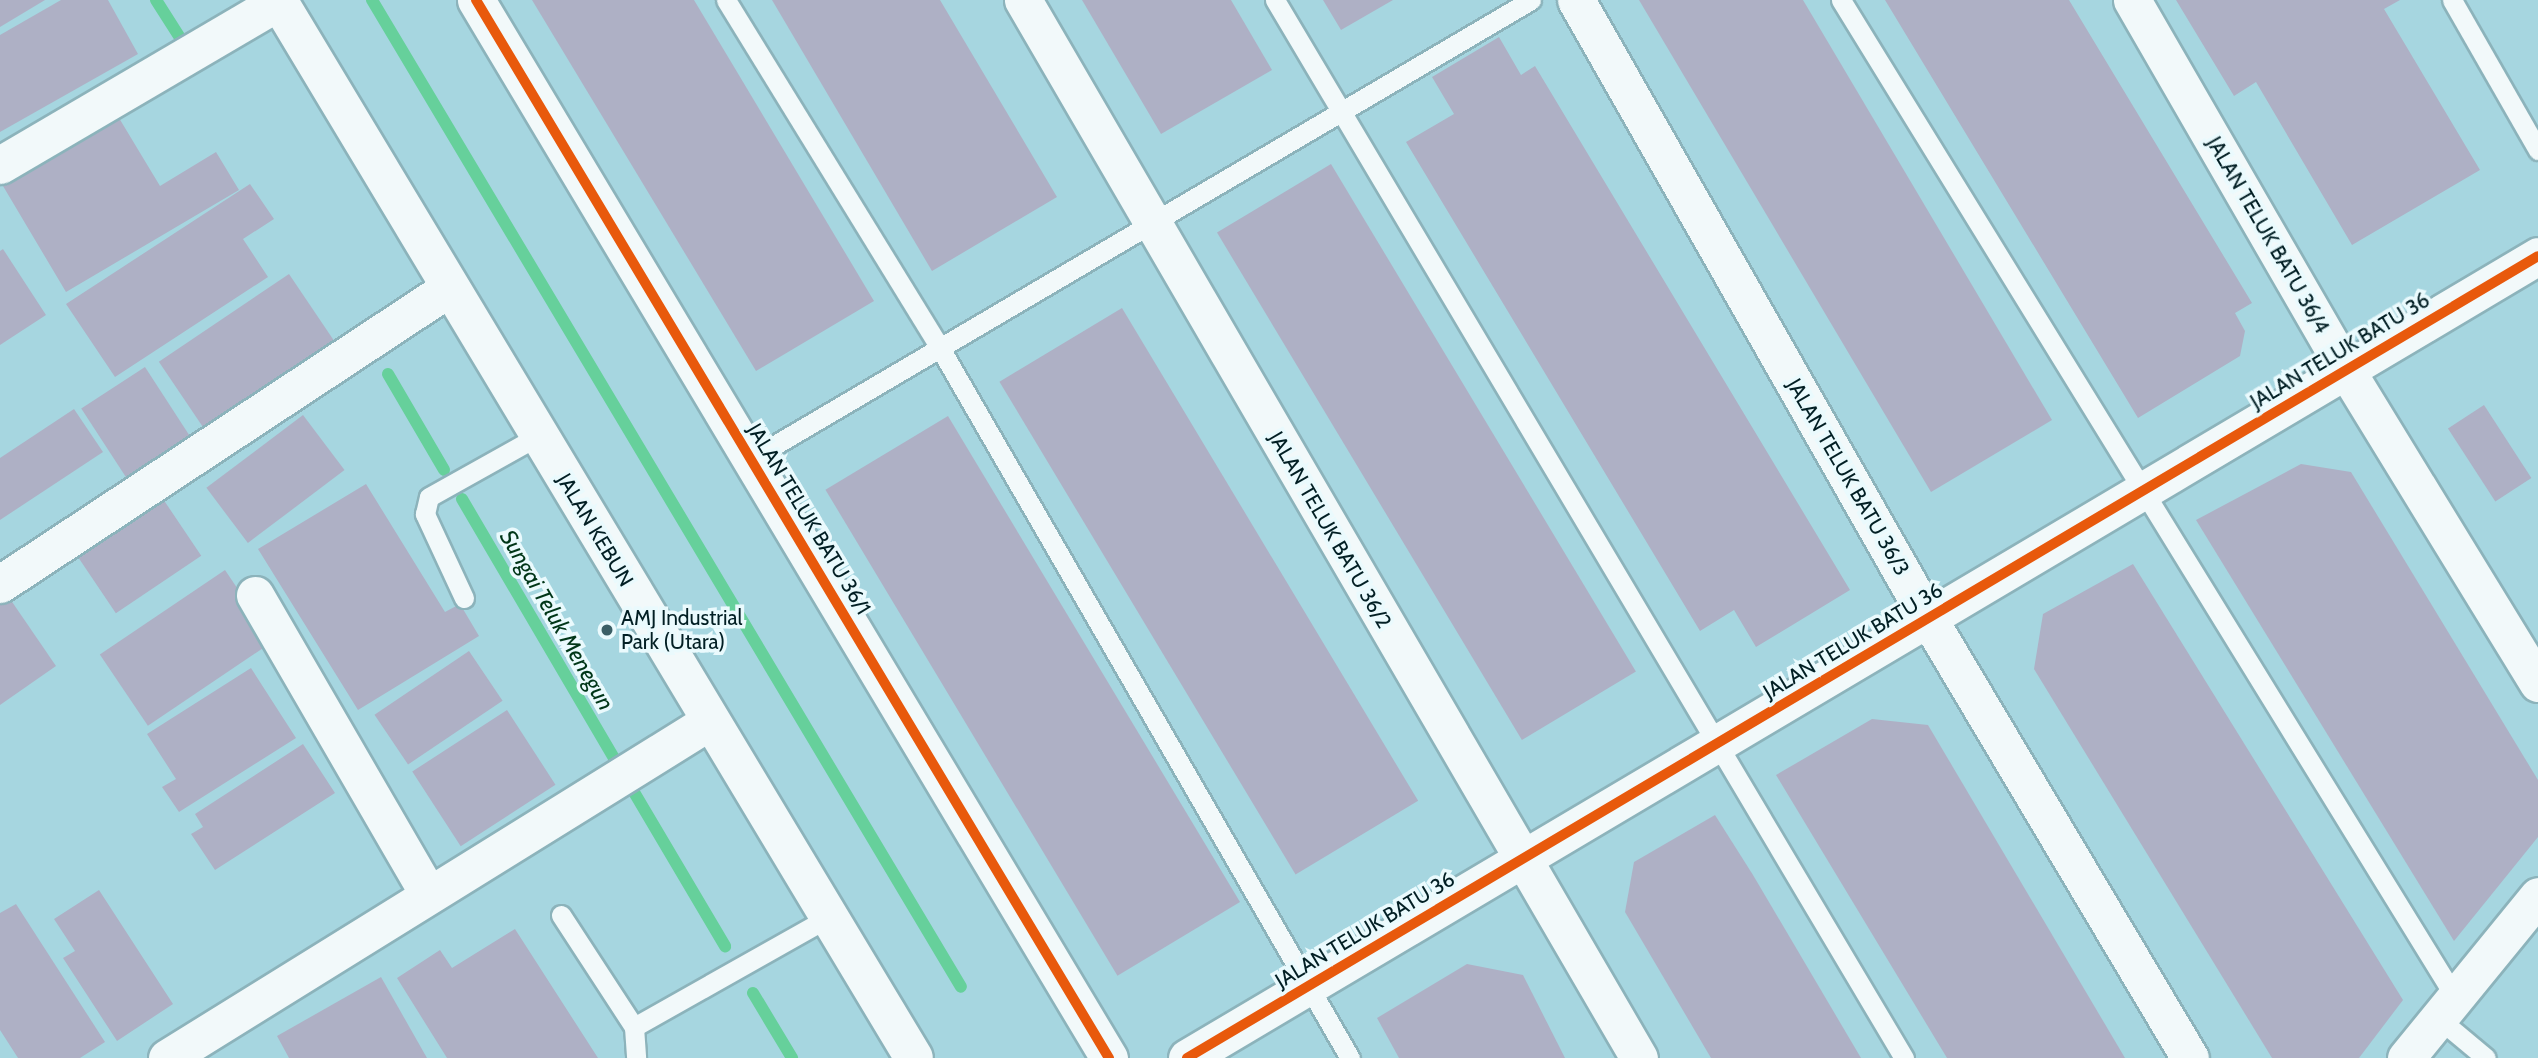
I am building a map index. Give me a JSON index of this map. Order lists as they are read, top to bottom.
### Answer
{
  "streets": {
    "main road": ["JALAN KEBUN"],
    "street": [
      "JALAN TELUK BATU 36/4",
      "JALAN TELUK BATU 36",
      "JALAN TELUK BATU 36/3",
      "JALAN TELUK BATU 36/1",
      "JALAN TELUK BATU 36/2"
    ]
  },
  "crossings": [
    ["JALAN TELUK BATU 36/4", "JALAN TELUK BATU 36"],
    ["JALAN TELUK BATU 36", "JALAN TELUK BATU 36/3"],
    ["JALAN TELUK BATU 36", "JALAN TELUK BATU 36/2"]
  ],
  "water": ["Sungai Teluk Menegun"],
  "places": ["AMJ Industrial Park (Utara)"]
}
